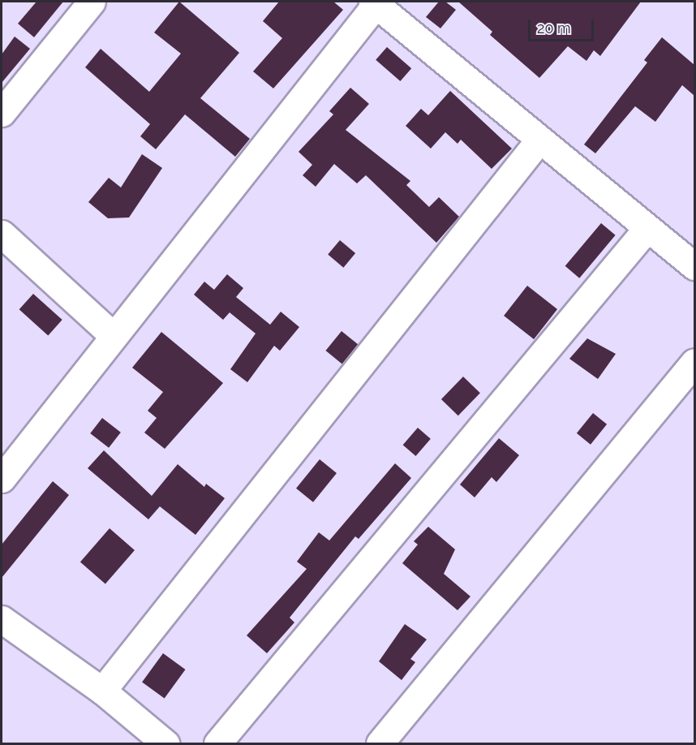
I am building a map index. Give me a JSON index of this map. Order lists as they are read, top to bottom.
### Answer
{
  "scale_bar": "20 m"
}
